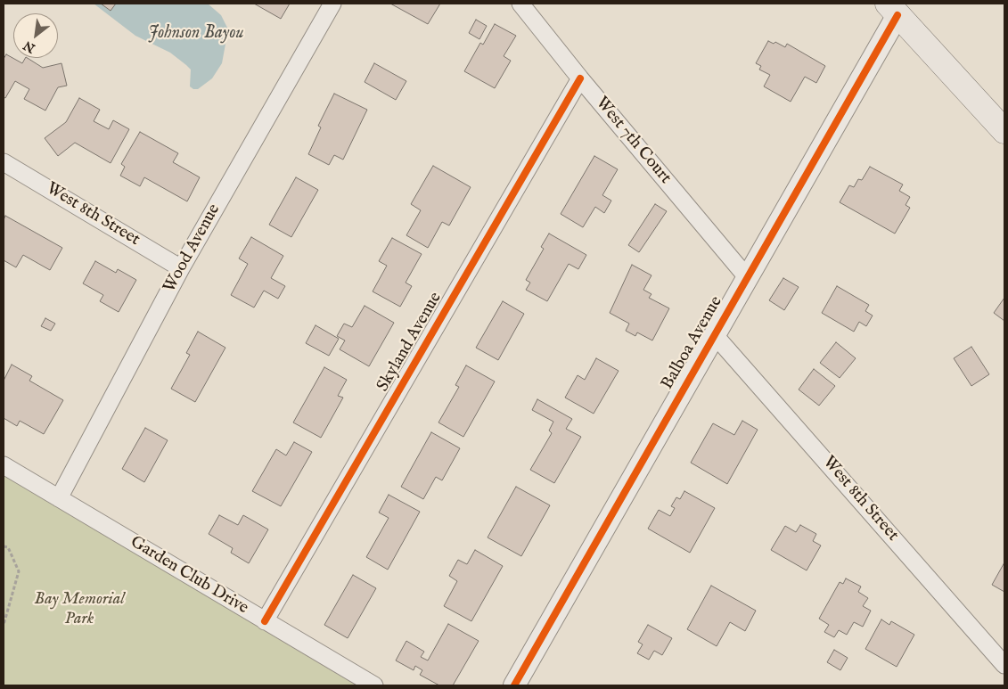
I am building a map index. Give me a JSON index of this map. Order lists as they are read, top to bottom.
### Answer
{
  "streets": {
    "street": [
      "West 7th Court",
      "West 8th Street",
      "Wood Avenue",
      "Skyland Avenue",
      "Balboa Avenue",
      "Garden Club Drive"
    ]
  },
  "crossings": [
    ["West 7th Court", "Skyland Avenue"],
    ["West 7th Court", "Balboa Avenue"],
    ["West 8th Street", "Wood Avenue"],
    ["West 8th Street", "Balboa Avenue"],
    ["Wood Avenue", "Garden Club Drive"],
    ["Skyland Avenue", "Garden Club Drive"]
  ],
  "water": ["Johnson Bayou"],
  "parks": ["Bay Memorial Park"],
  "north": "bottom left"
}
